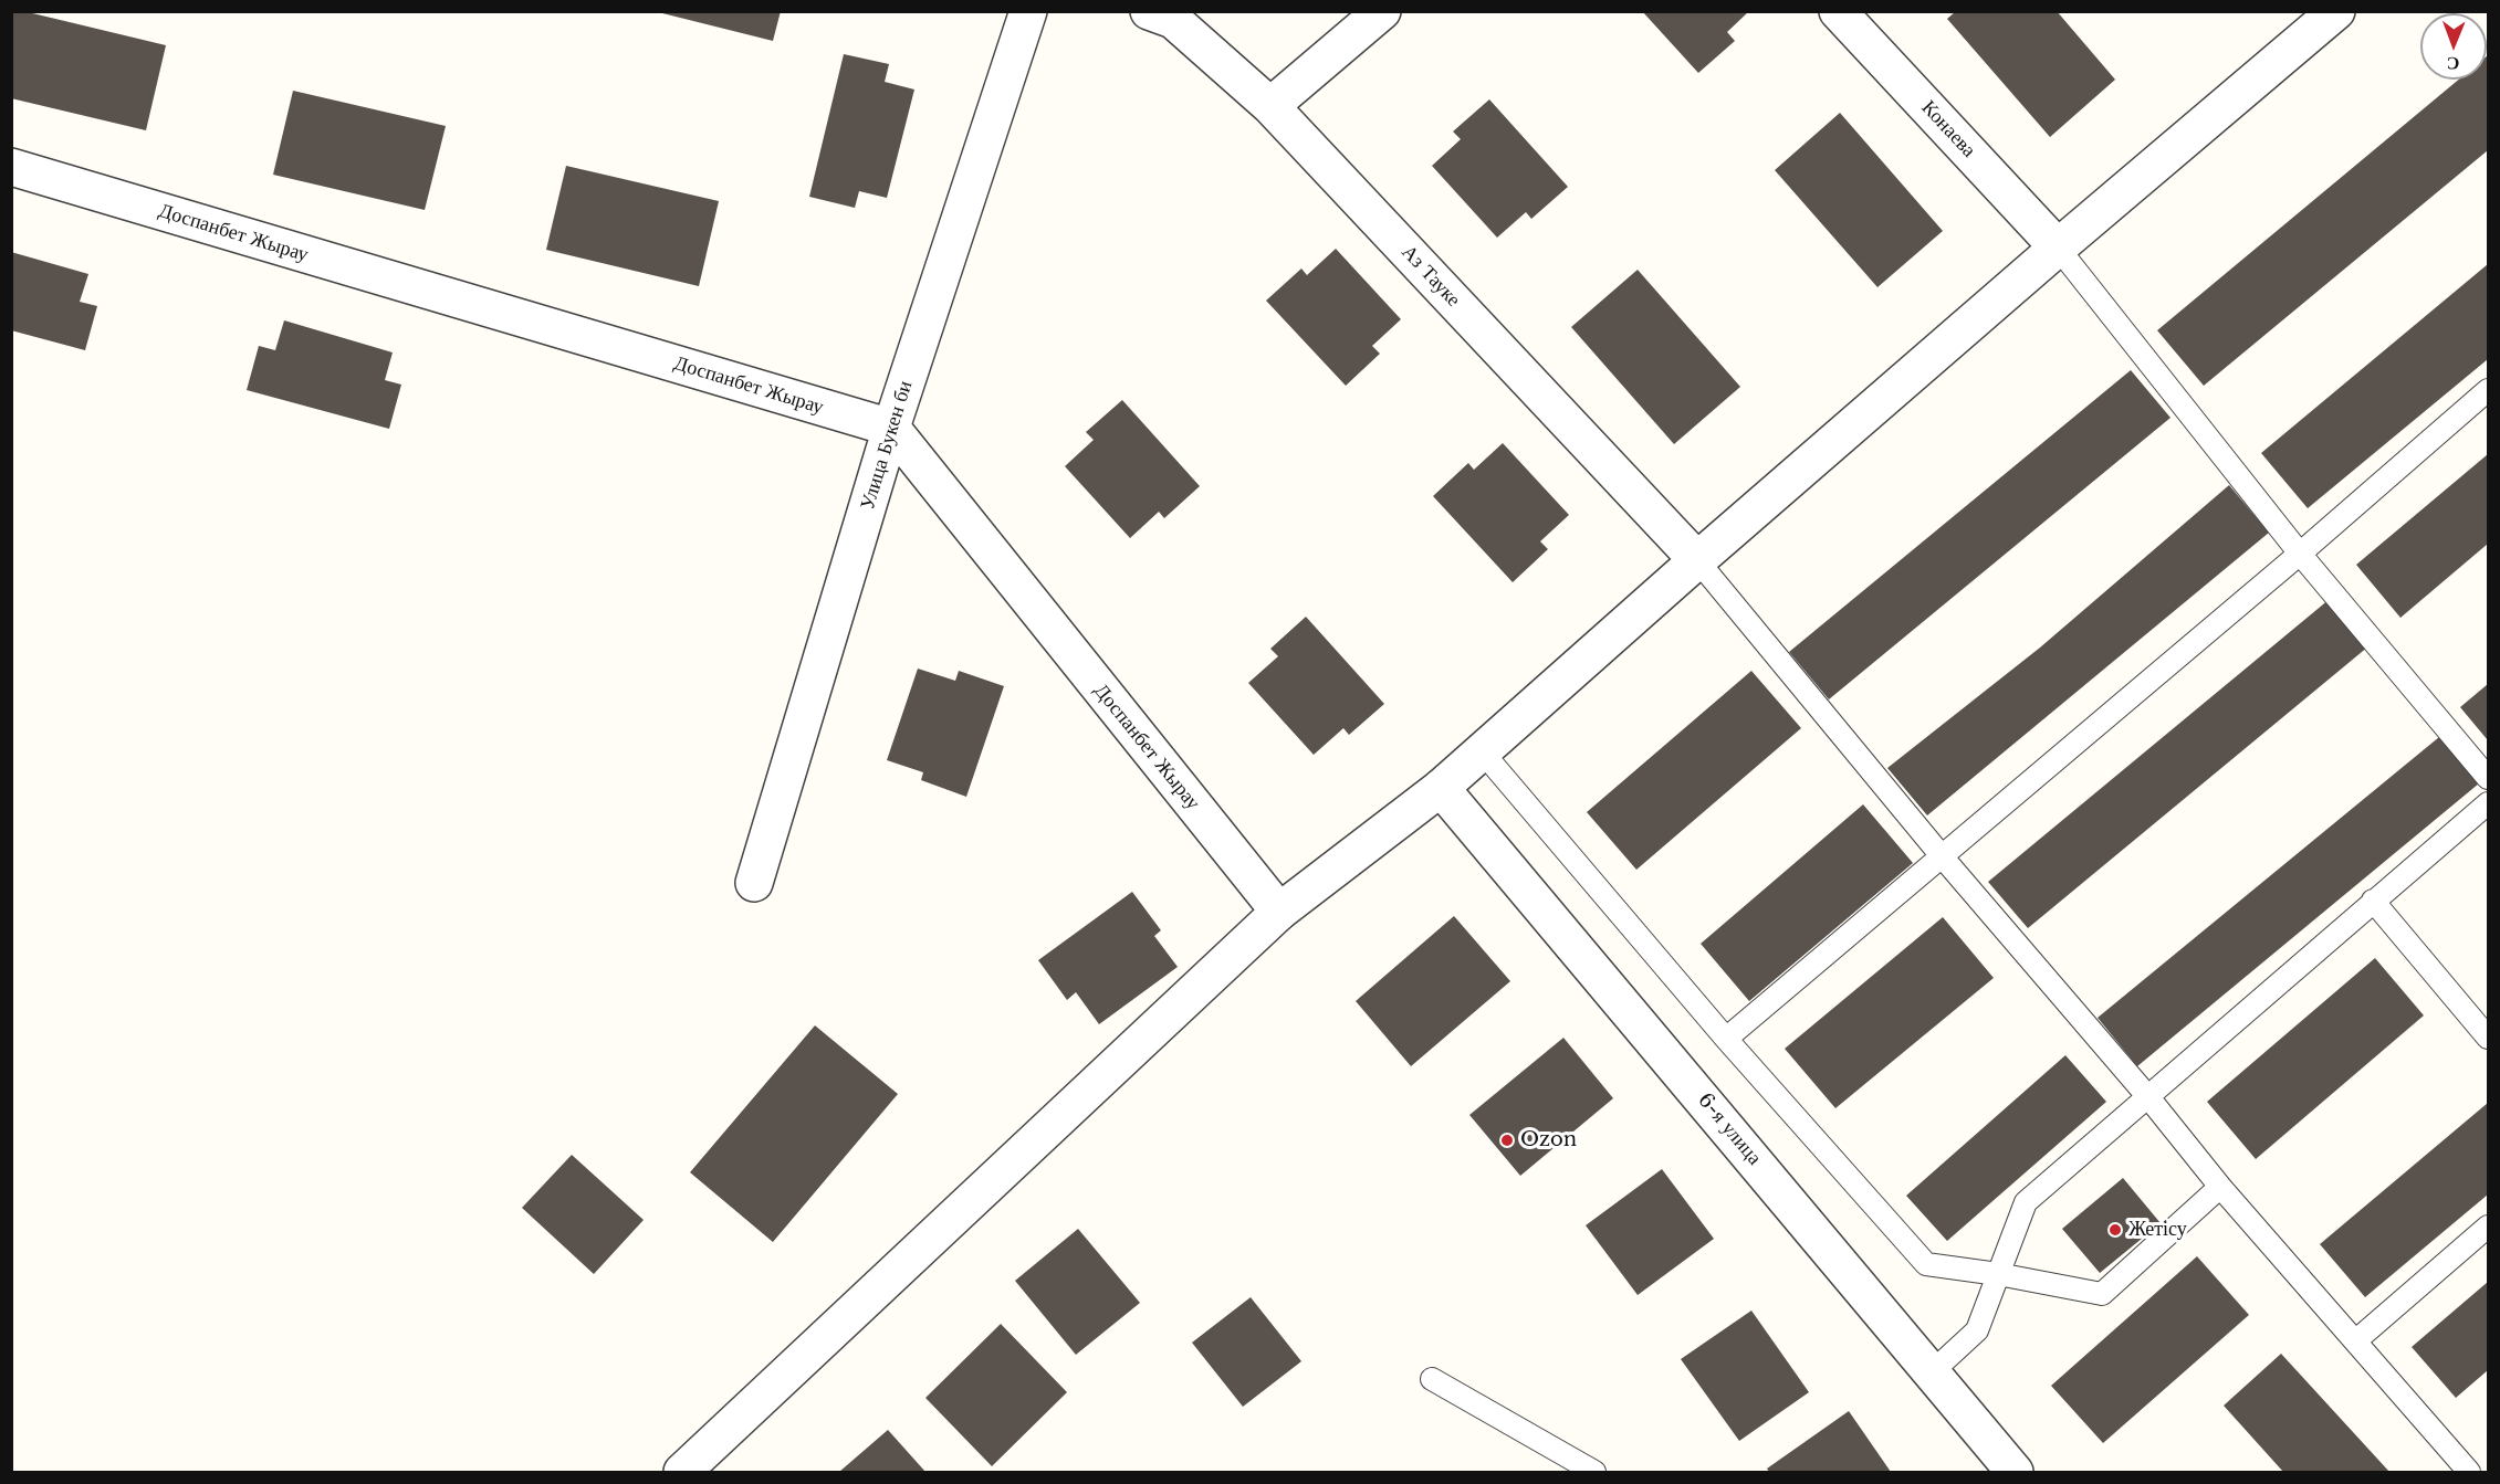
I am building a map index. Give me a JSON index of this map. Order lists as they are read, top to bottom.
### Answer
{
  "streets": {
    "street": [
      "Конаева",
      "Доспанбет Жырау",
      "Аз Тауке",
      "Улица Букен би",
      "6-я улица"
    ]
  },
  "crossings": [
    ["Доспанбет Жырау", "Улица Букен би"]
  ],
  "places": ["Ozon", "Жетісу"],
  "north": "bottom"
}
